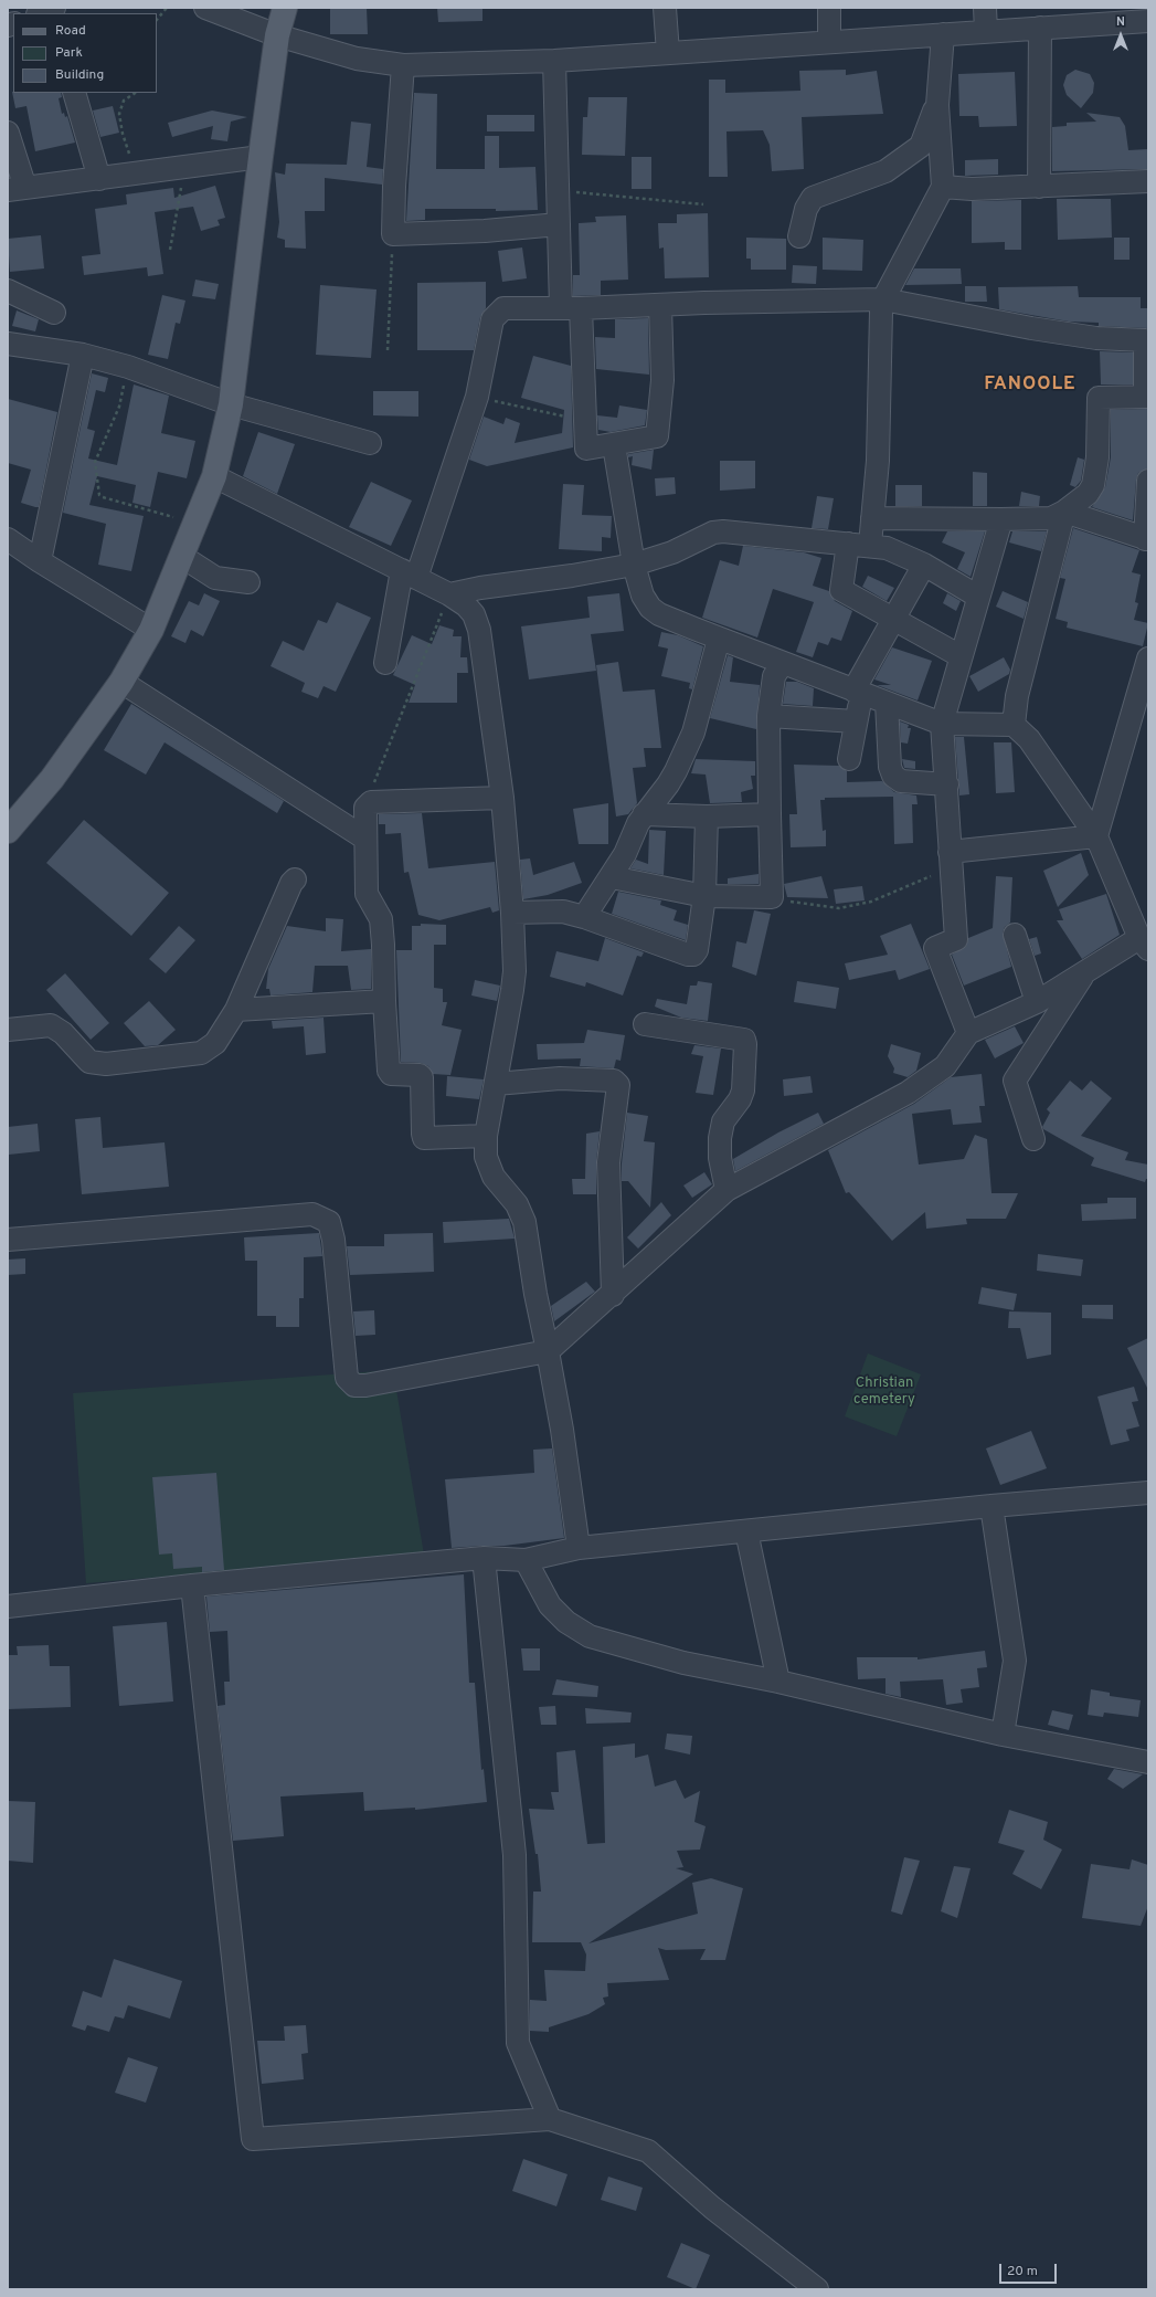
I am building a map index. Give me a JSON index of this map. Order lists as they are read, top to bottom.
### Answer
{
  "districts": ["FANOOLE"],
  "parks": ["Christian cemetery"],
  "legend": ["Road", "Park", "Building"],
  "scale_bar": "20 m",
  "north": "top"
}
